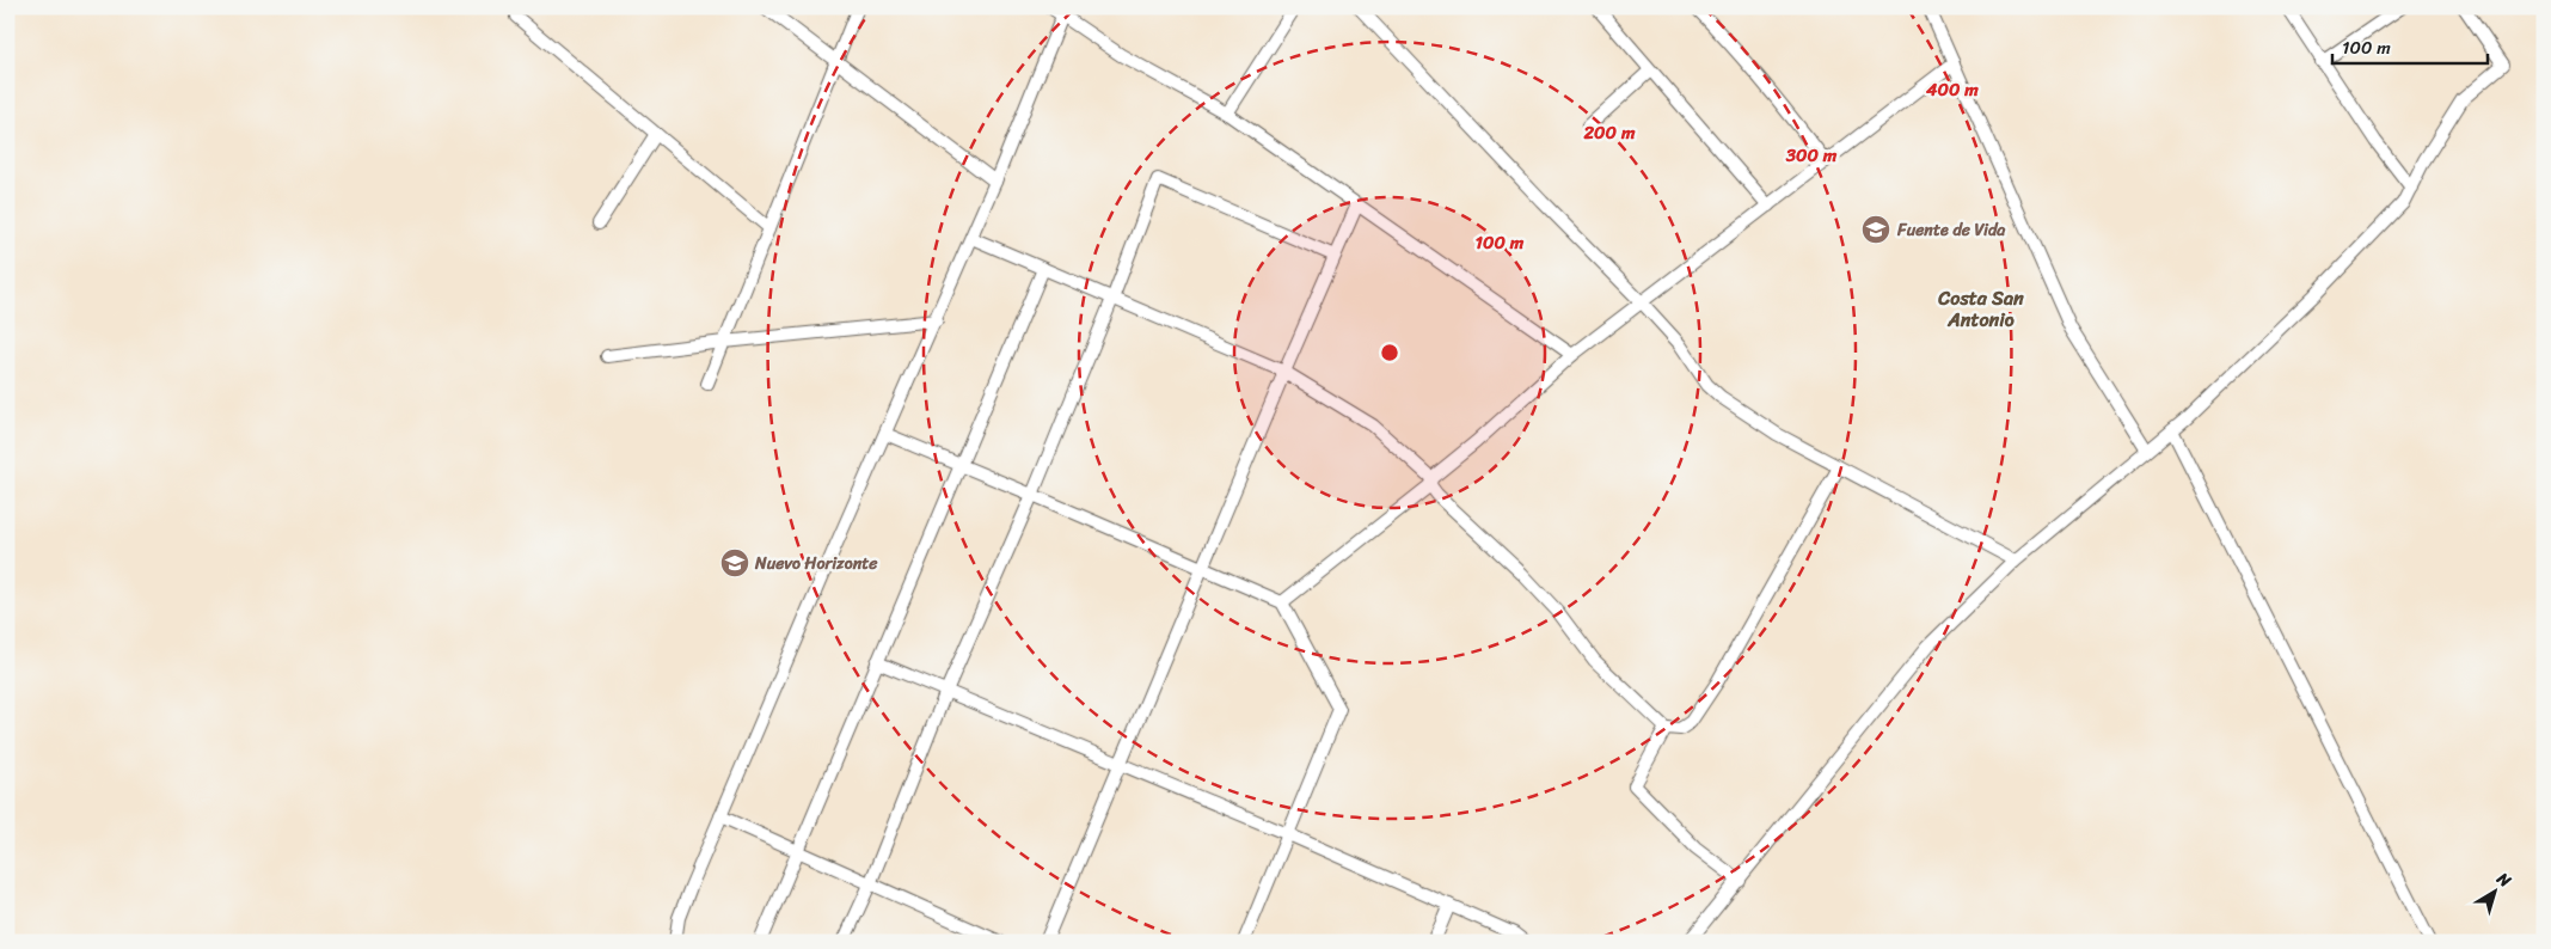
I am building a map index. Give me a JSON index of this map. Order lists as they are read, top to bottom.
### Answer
{
  "districts": ["Costa San Antonio"],
  "places": {
    "school or university": ["Fuente de Vida", "Nuevo Horizonte"]
  },
  "scale_bar": "100 m",
  "north": "top right",
  "rings": [
    "400 m",
    "200 m",
    "300 m",
    "100 m"
  ]
}
